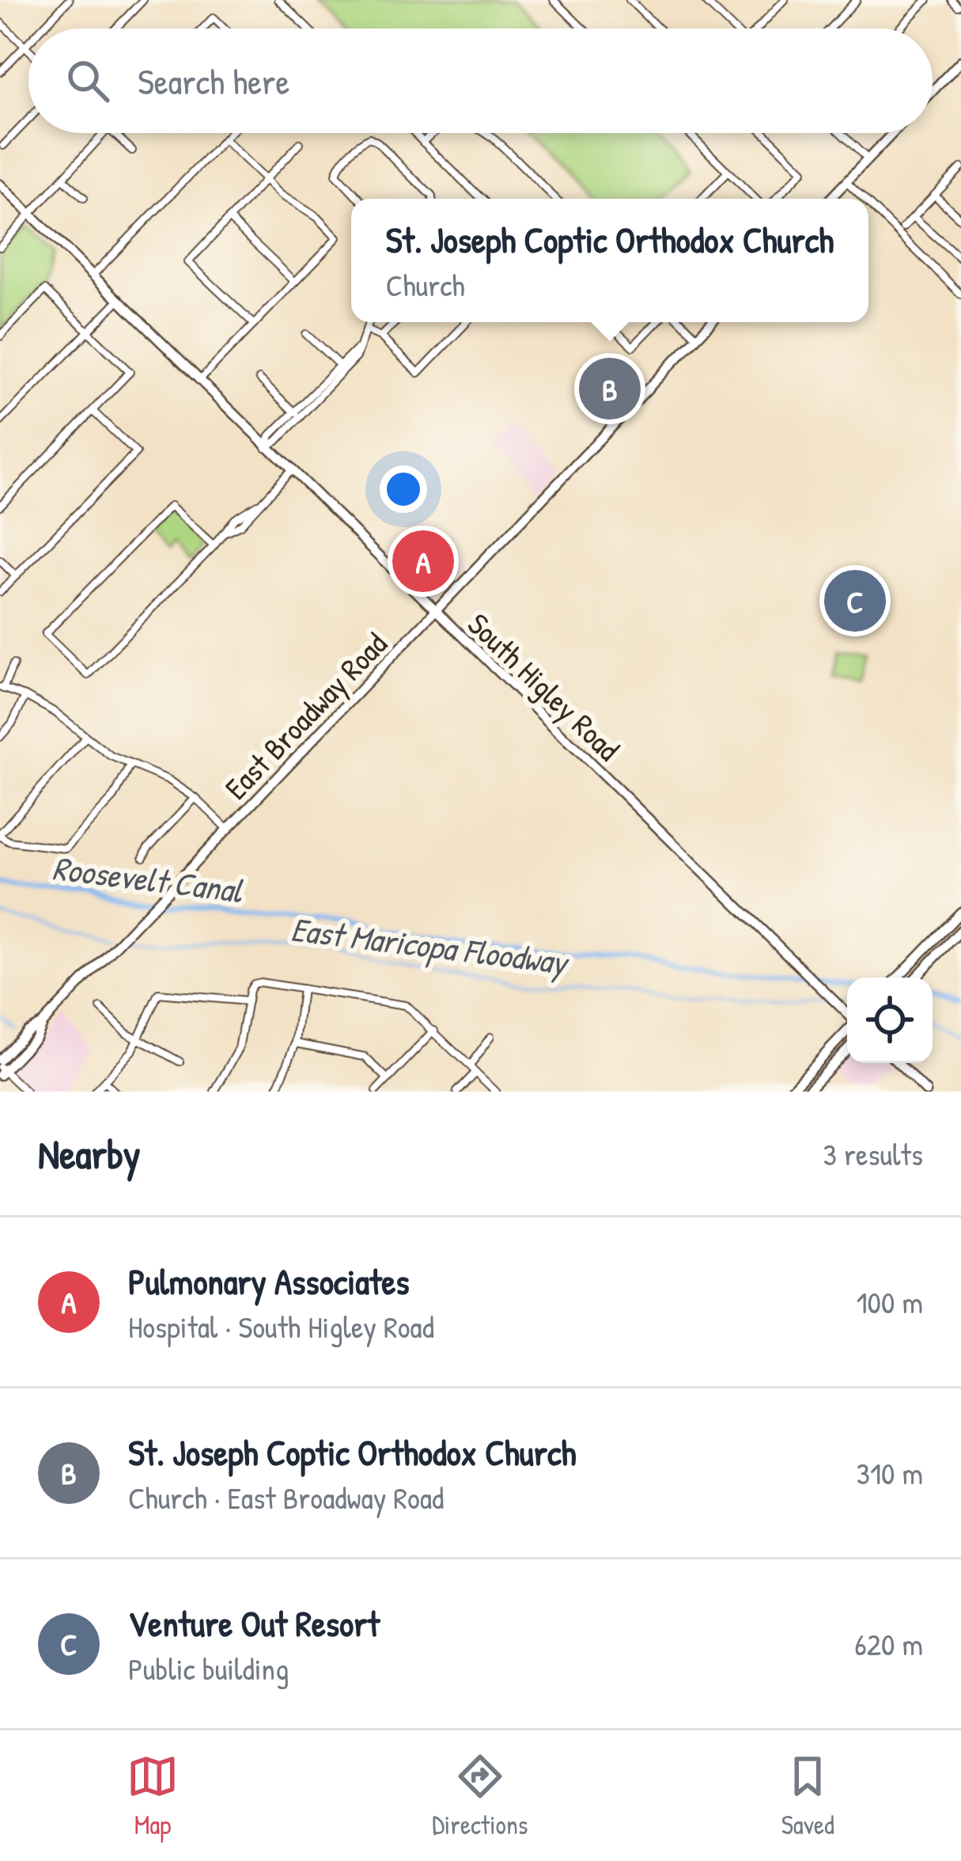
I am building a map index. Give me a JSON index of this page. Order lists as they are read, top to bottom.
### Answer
{
  "streets": {
    "main road": ["South Higley Road", "East Broadway Road"]
  },
  "crossings": [
    ["South Higley Road", "East Broadway Road"]
  ],
  "water": ["Roosevelt Canal", "East Maricopa Floodway"],
  "page": {
    "search": "Search here",
    "popup": ["St. Joseph Coptic Orthodox Church", "Church"],
    "pins": ["B", "A", "C"],
    "heading": ["Nearby", "3 results"],
    "list": [
      {
        "mark": "A",
        "name": "Pulmonary Associates",
        "note": "Hospital · South Higley Road",
        "value": "100 m"
      },
      {
        "mark": "B",
        "name": "St. Joseph Coptic Orthodox Church",
        "note": "Church · East Broadway Road",
        "value": "310 m"
      },
      {
        "mark": "C",
        "name": "Venture Out Resort",
        "note": "Public building",
        "value": "620 m"
      }
    ],
    "nav": ["Map", "Directions", "Saved"]
  }
}
